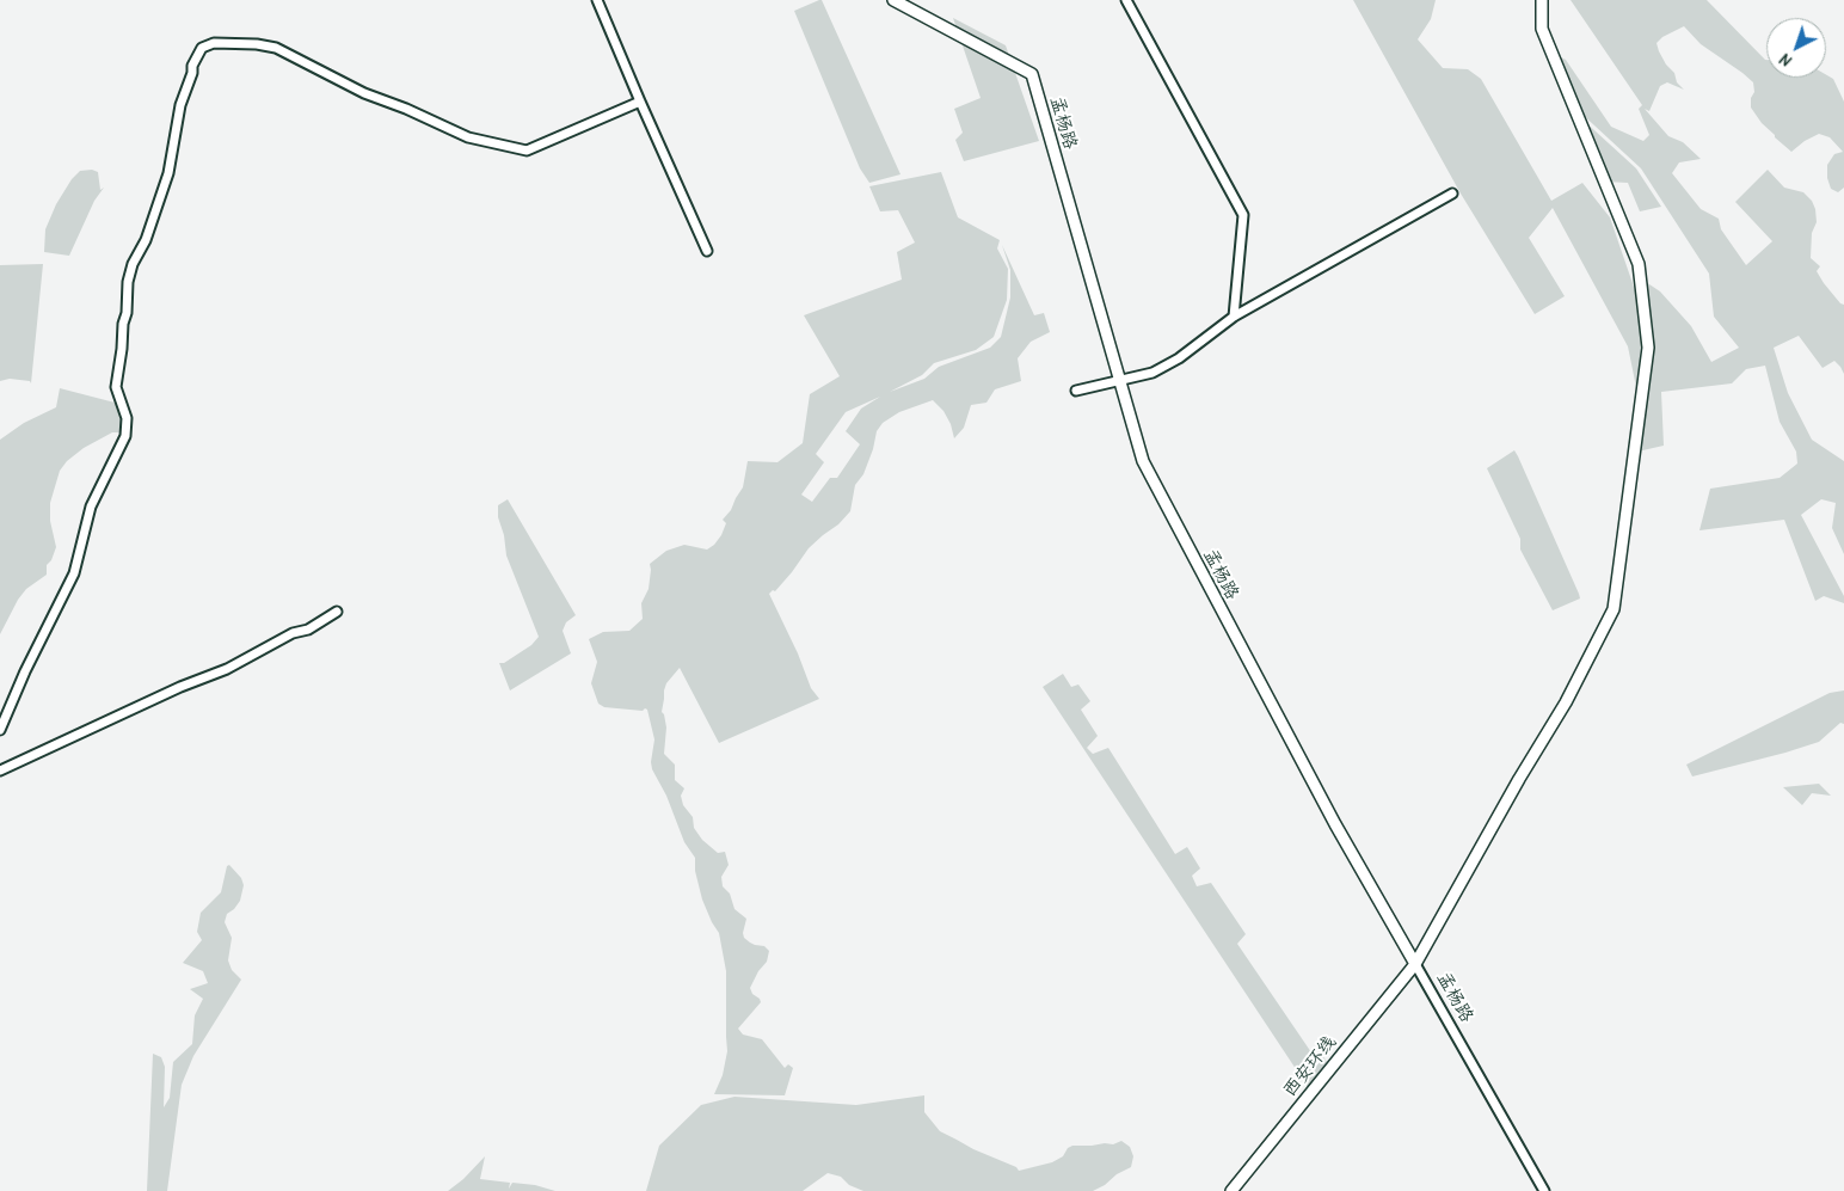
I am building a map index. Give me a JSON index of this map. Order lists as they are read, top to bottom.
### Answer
{
  "streets": {
    "main road": ["孟杨路", "西安环线"]
  },
  "crossings": [
    ["孟杨路", "西安环线"]
  ],
  "north": "bottom left"
}
